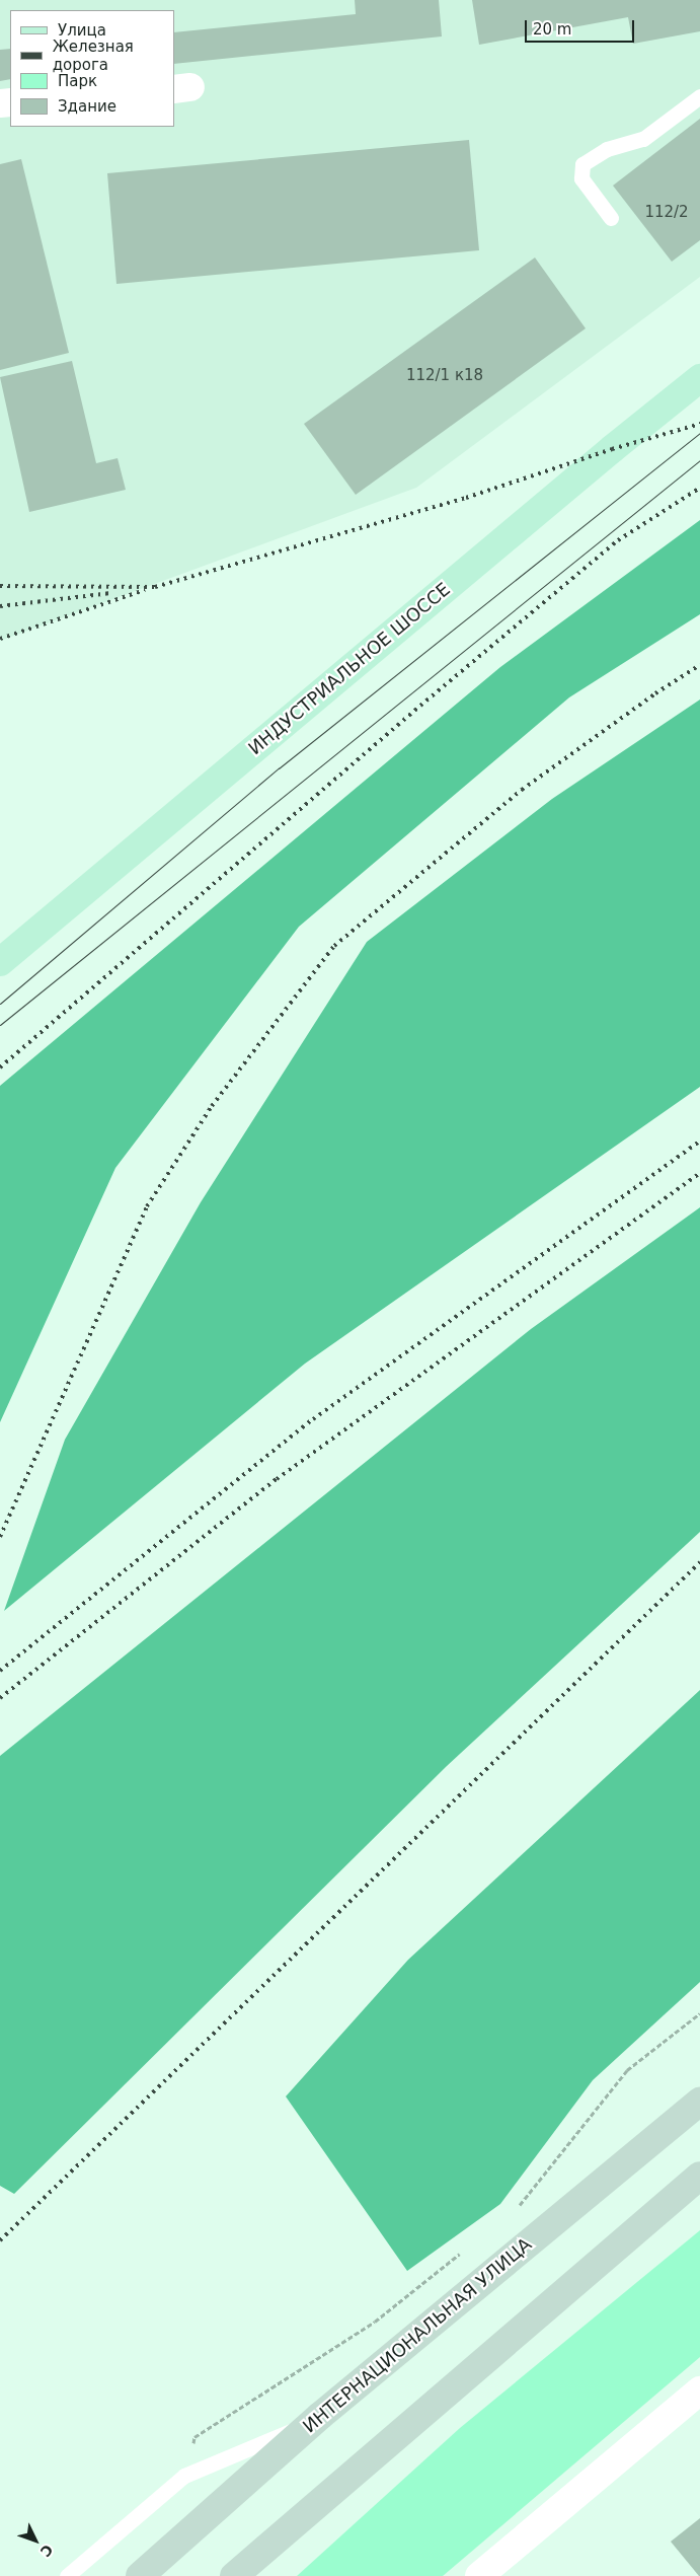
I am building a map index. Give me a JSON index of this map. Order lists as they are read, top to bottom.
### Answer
{
  "streets": {
    "main road": ["ИНДУСТРИАЛЬНОЕ ШОССЕ", "ИНТЕРНАЦИОНАЛЬНАЯ УЛИЦА"]
  },
  "house_numbers": ["112/2", "112/1 к18"],
  "legend": [
    "Улица",
    "Железная дорога",
    "Парк",
    "Здание"
  ],
  "scale_bar": "20 m",
  "north": "bottom right"
}
